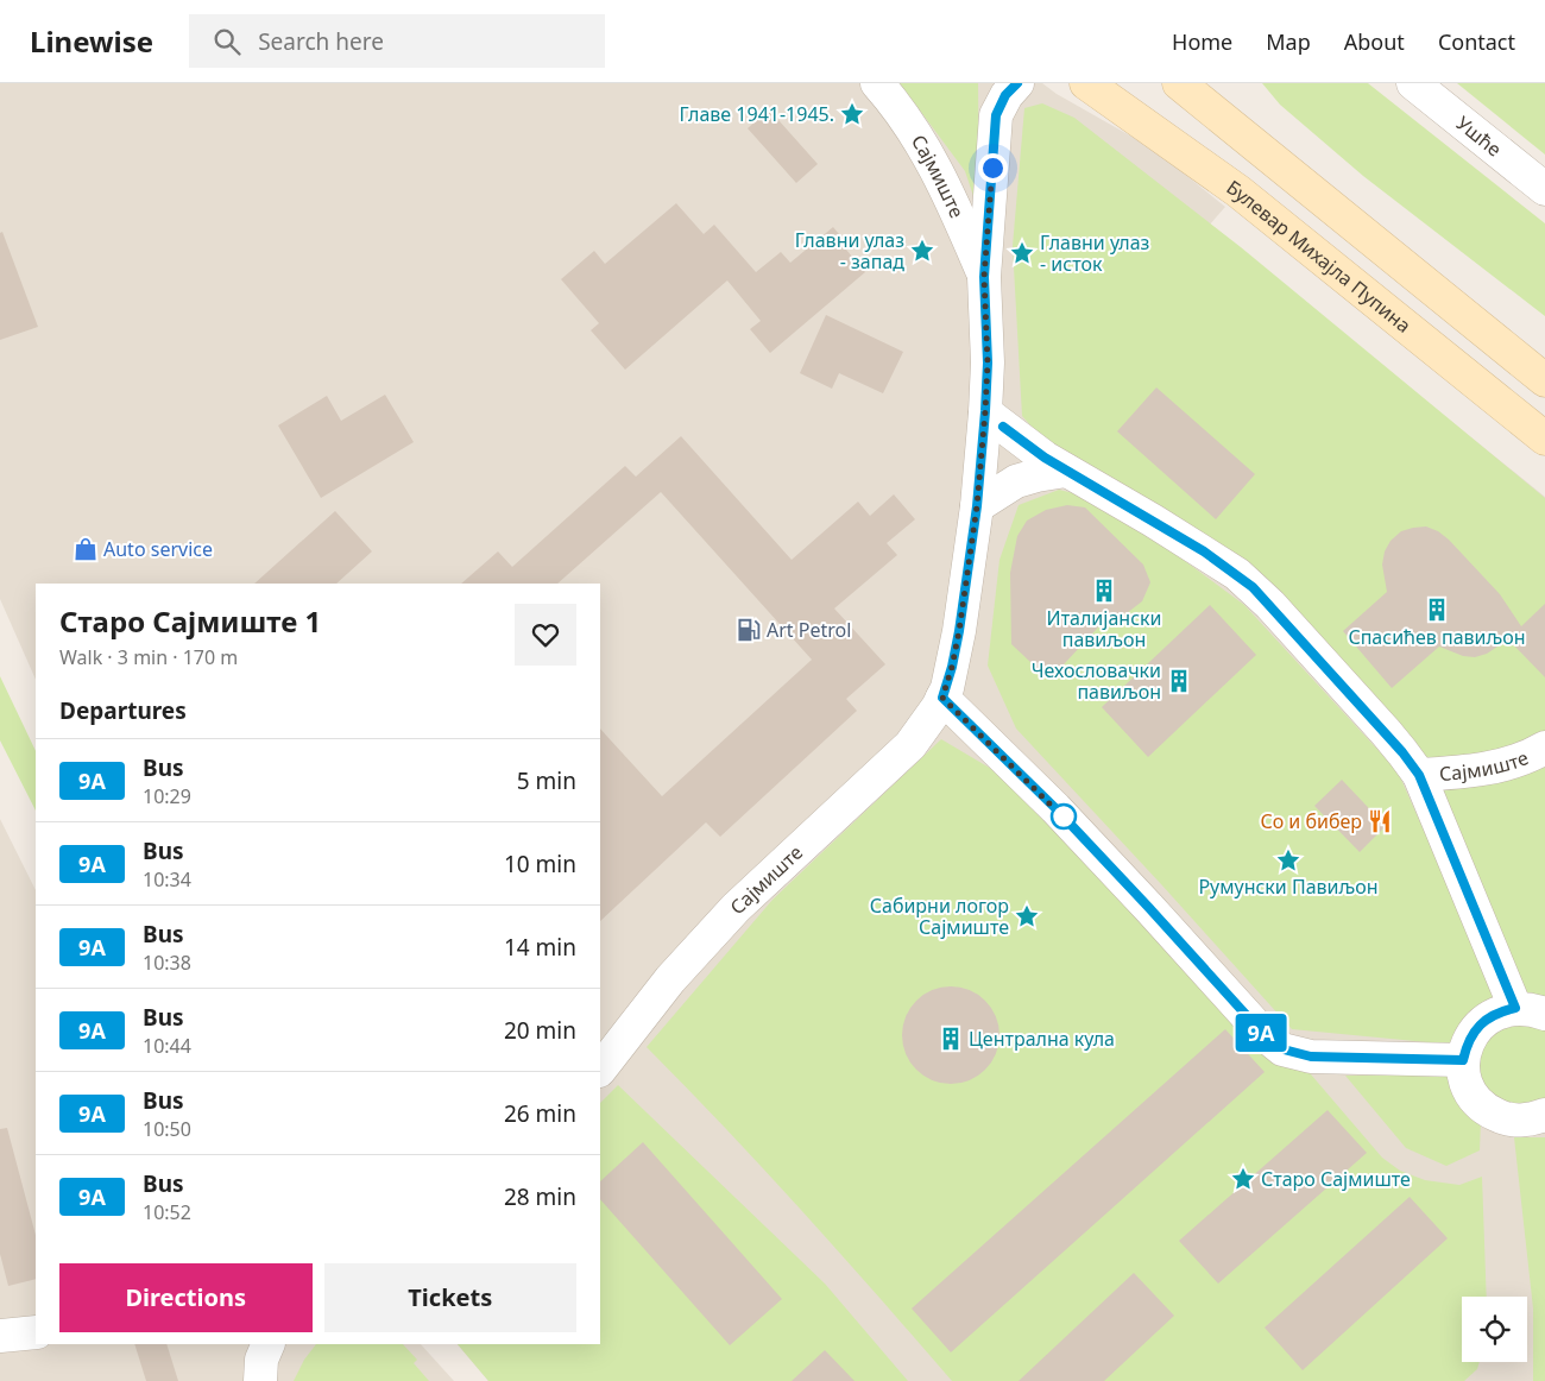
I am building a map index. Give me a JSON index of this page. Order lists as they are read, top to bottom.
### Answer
{
  "streets": {
    "main road": ["Булевар Михајла Пупина"],
    "street": ["Ушће", "Сајмиште"]
  },
  "places": {
    "place": [
      "Главе 1941-1945.",
      "Главни улаз - запад",
      "Главни улаз - исток",
      "Румунски Павиљон",
      "Сабирни логор Сајмиште",
      "Старо Сајмиште"
    ],
    "shop": ["Auto service"],
    "building": [
      "Италијански павиљон",
      "Спасићев павиљон",
      "Чехословачки павиљон",
      "Централна кула"
    ],
    "fuel station": ["Art Petrol"],
    "restaurant": ["Со и бибер"]
  },
  "lines": ["bus line 9A"],
  "page": {
    "header": "Linewise",
    "search": "Search here",
    "nav": [
      "Home",
      "Map",
      "About",
      "Contact"
    ],
    "on_map": "9A",
    "heading": [
      ["Старо Сајмиште 1", "Walk · 3 min · 170 m"],
      "Departures"
    ],
    "list": [
      {
        "mark": "9A",
        "name": "Bus",
        "note": "10:29",
        "value": "5 min"
      },
      {
        "mark": "9A",
        "name": "Bus",
        "note": "10:34",
        "value": "10 min"
      },
      {
        "mark": "9A",
        "name": "Bus",
        "note": "10:38",
        "value": "14 min"
      },
      {
        "mark": "9A",
        "name": "Bus",
        "note": "10:44",
        "value": "20 min"
      },
      {
        "mark": "9A",
        "name": "Bus",
        "note": "10:50",
        "value": "26 min"
      },
      {
        "mark": "9A",
        "name": "Bus",
        "note": "10:52",
        "value": "28 min"
      }
    ],
    "buttons": ["Directions", "Tickets"]
  }
}
